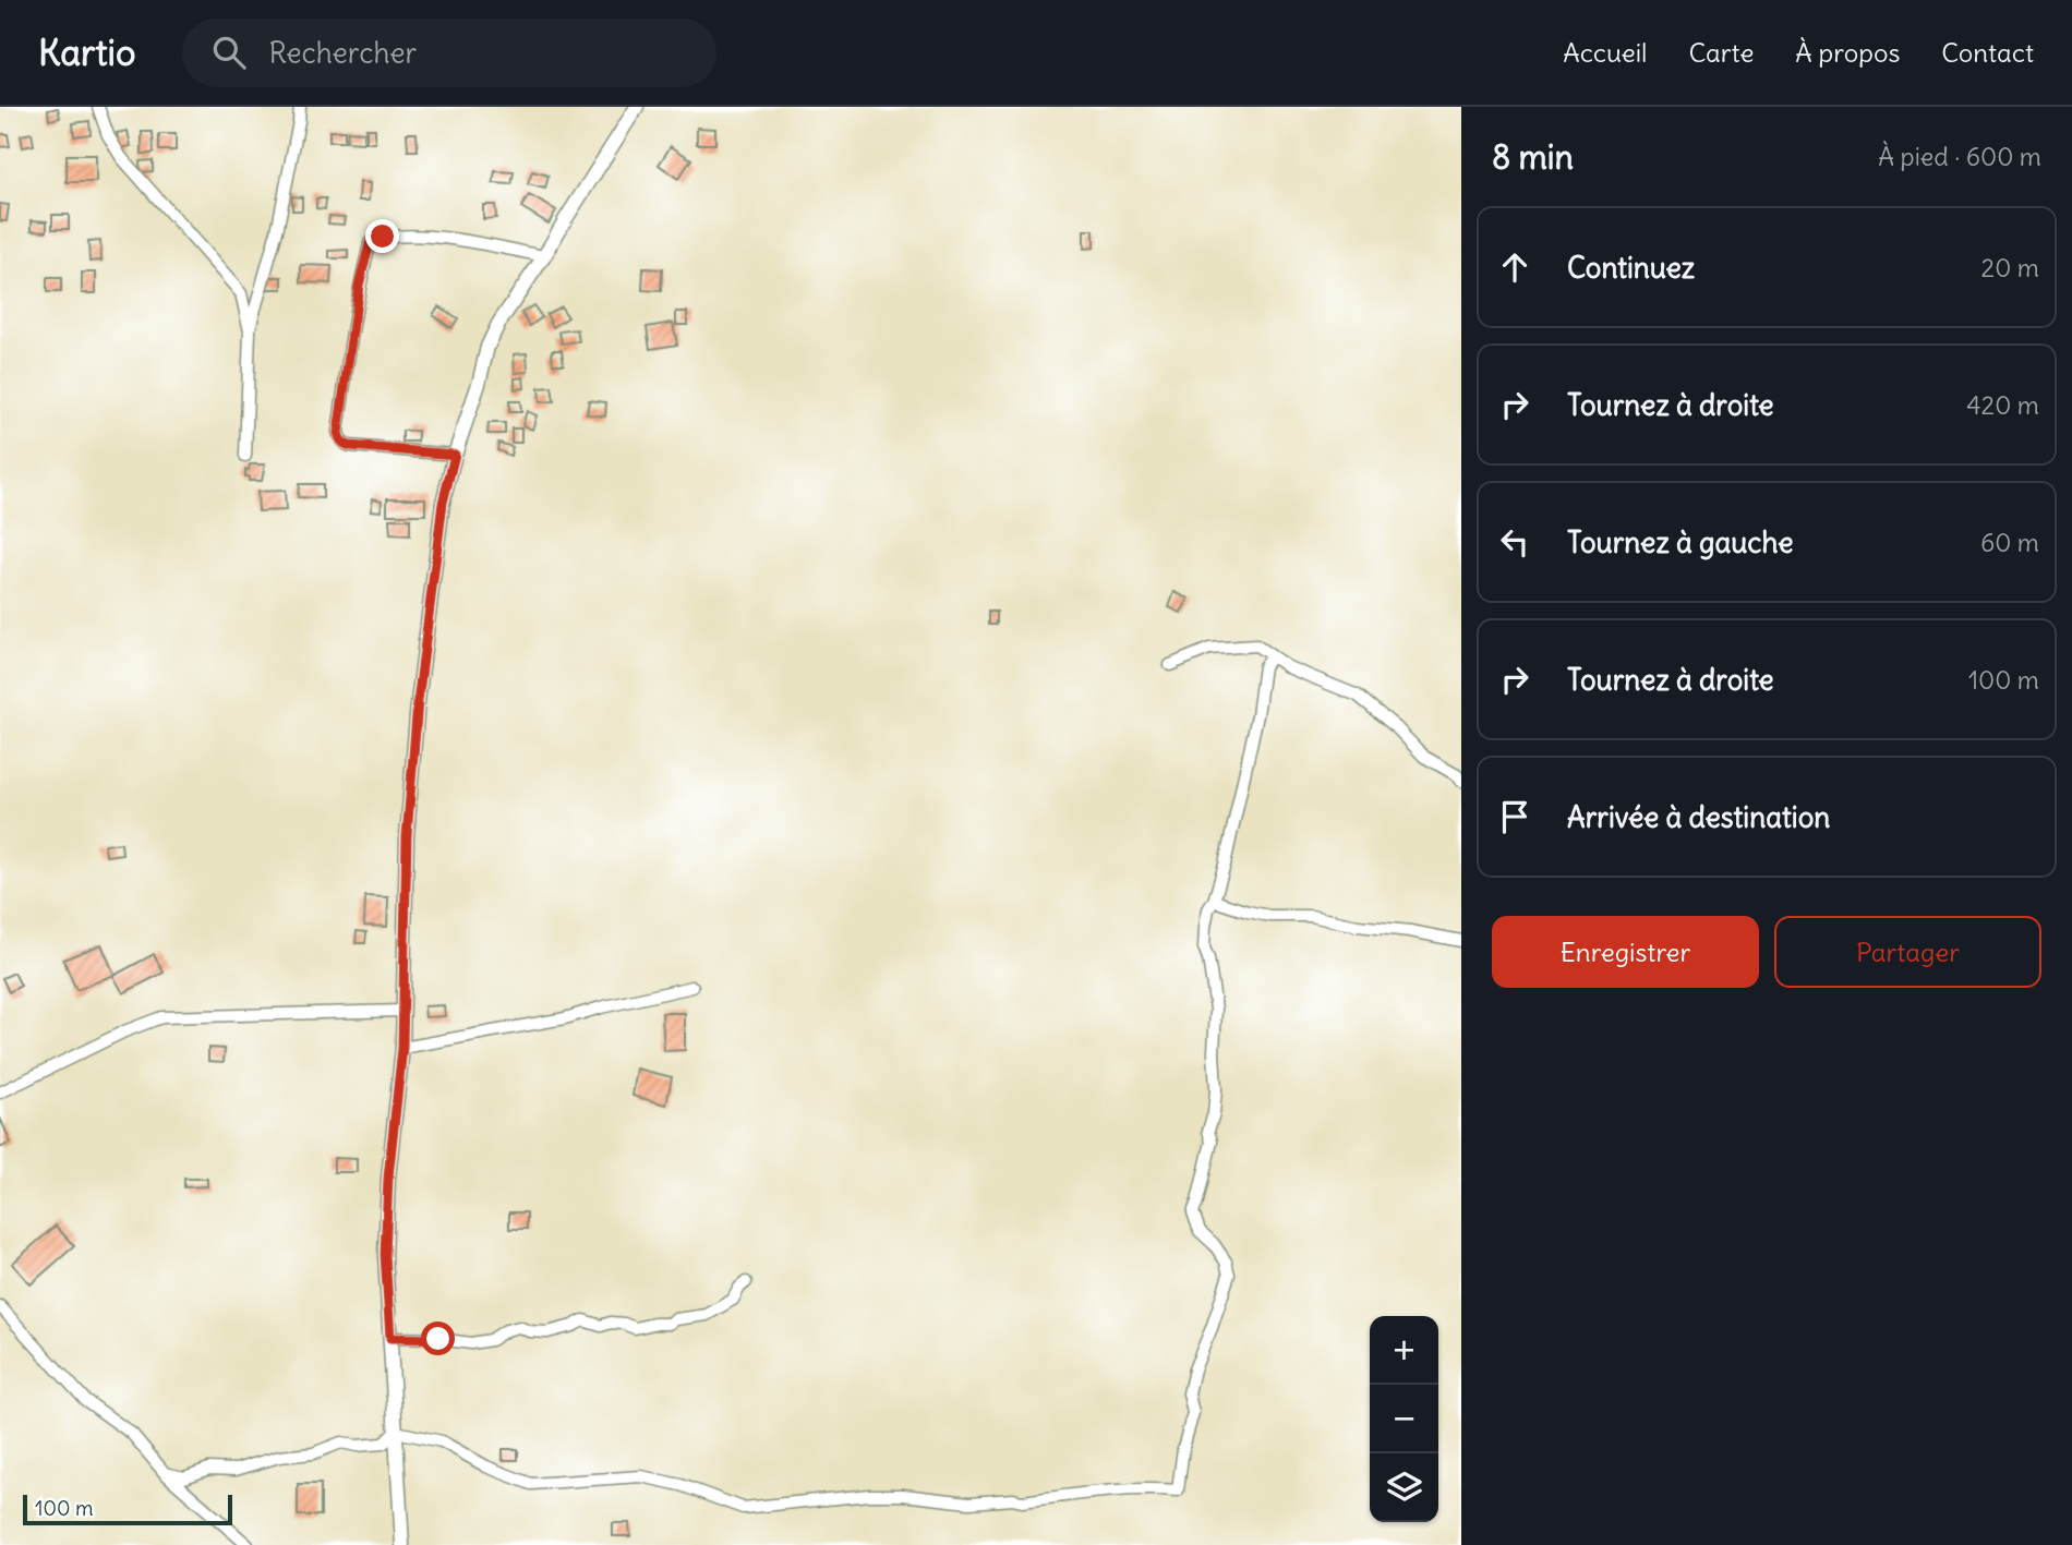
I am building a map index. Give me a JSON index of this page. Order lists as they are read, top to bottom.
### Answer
{
  "scale_bar": "100 m",
  "page": {
    "header": "Kartio",
    "search": "Rechercher",
    "nav": [
      "Accueil",
      "Carte",
      "À propos",
      "Contact"
    ],
    "heading": ["8 min", "À pied · 600 m"],
    "list": [
      ["Continuez", "20 m"],
      ["Tournez à droite", "420 m"],
      ["Tournez à gauche", "60 m"],
      ["Tournez à droite", "100 m"],
      "Arrivée à destination"
    ],
    "buttons": ["Enregistrer", "Partager"],
    "map_buttons": ["+", "−"],
    "scale": "100 m"
  }
}
